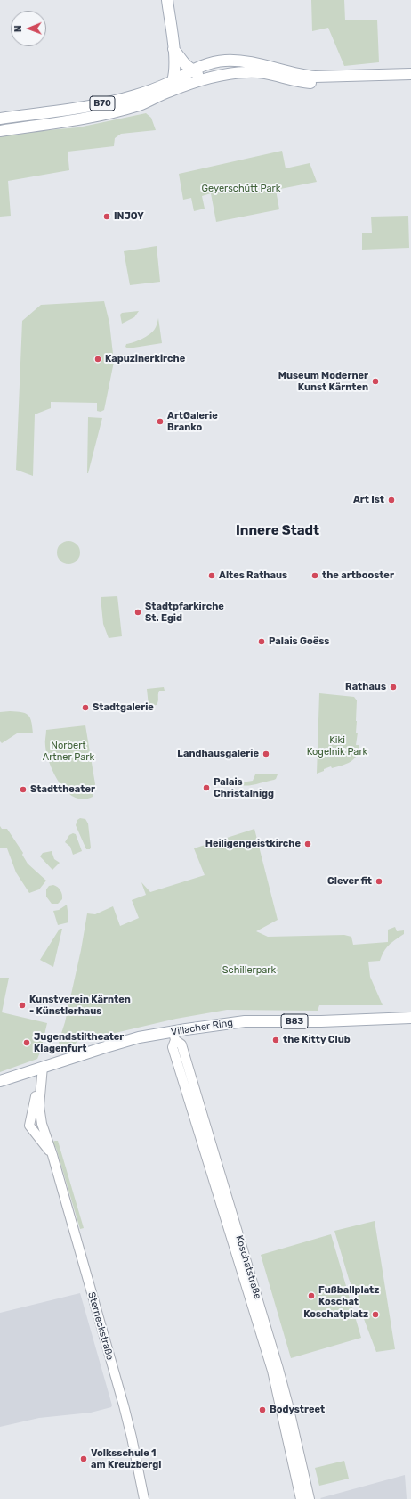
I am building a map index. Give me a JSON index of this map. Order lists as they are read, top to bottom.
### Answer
{
  "streets": {
    "main road": ["B70", "B83", "Villacher Ring"],
    "street": ["Koschatstraße", "Sterneckstraße"]
  },
  "crossings": [
    ["Villacher Ring", "Koschatstraße"],
    ["Villacher Ring", "Sterneckstraße"]
  ],
  "districts": ["Innere Stadt"],
  "parks": [
    "Geyerschütt Park",
    "Kiki Kogelnik Park",
    "Norbert Artner Park",
    "Schillerpark"
  ],
  "places": [
    "INJOY",
    "Kapuzinerkirche",
    "Museum Moderner Kunst Kärnten",
    "ArtGalerie Branko",
    "Art Ist",
    "Altes Rathaus",
    "the artbooster",
    "Stadtpfarkirche St. Egid",
    "Palais Goëss",
    "Rathaus",
    "Stadtgalerie",
    "Landhausgalerie",
    "Palais Christalnigg",
    "Stadttheater",
    "Heiligengeistkirche",
    "Clever fit",
    "Kunstverein Kärnten - Künstlerhaus",
    "the Kitty Club",
    "Jugendstiltheater Klagenfurt",
    "Fußballplatz Koschat",
    "Koschatplatz",
    "Bodystreet",
    "Volksschule 1 am Kreuzbergl"
  ],
  "north": "left"
}
